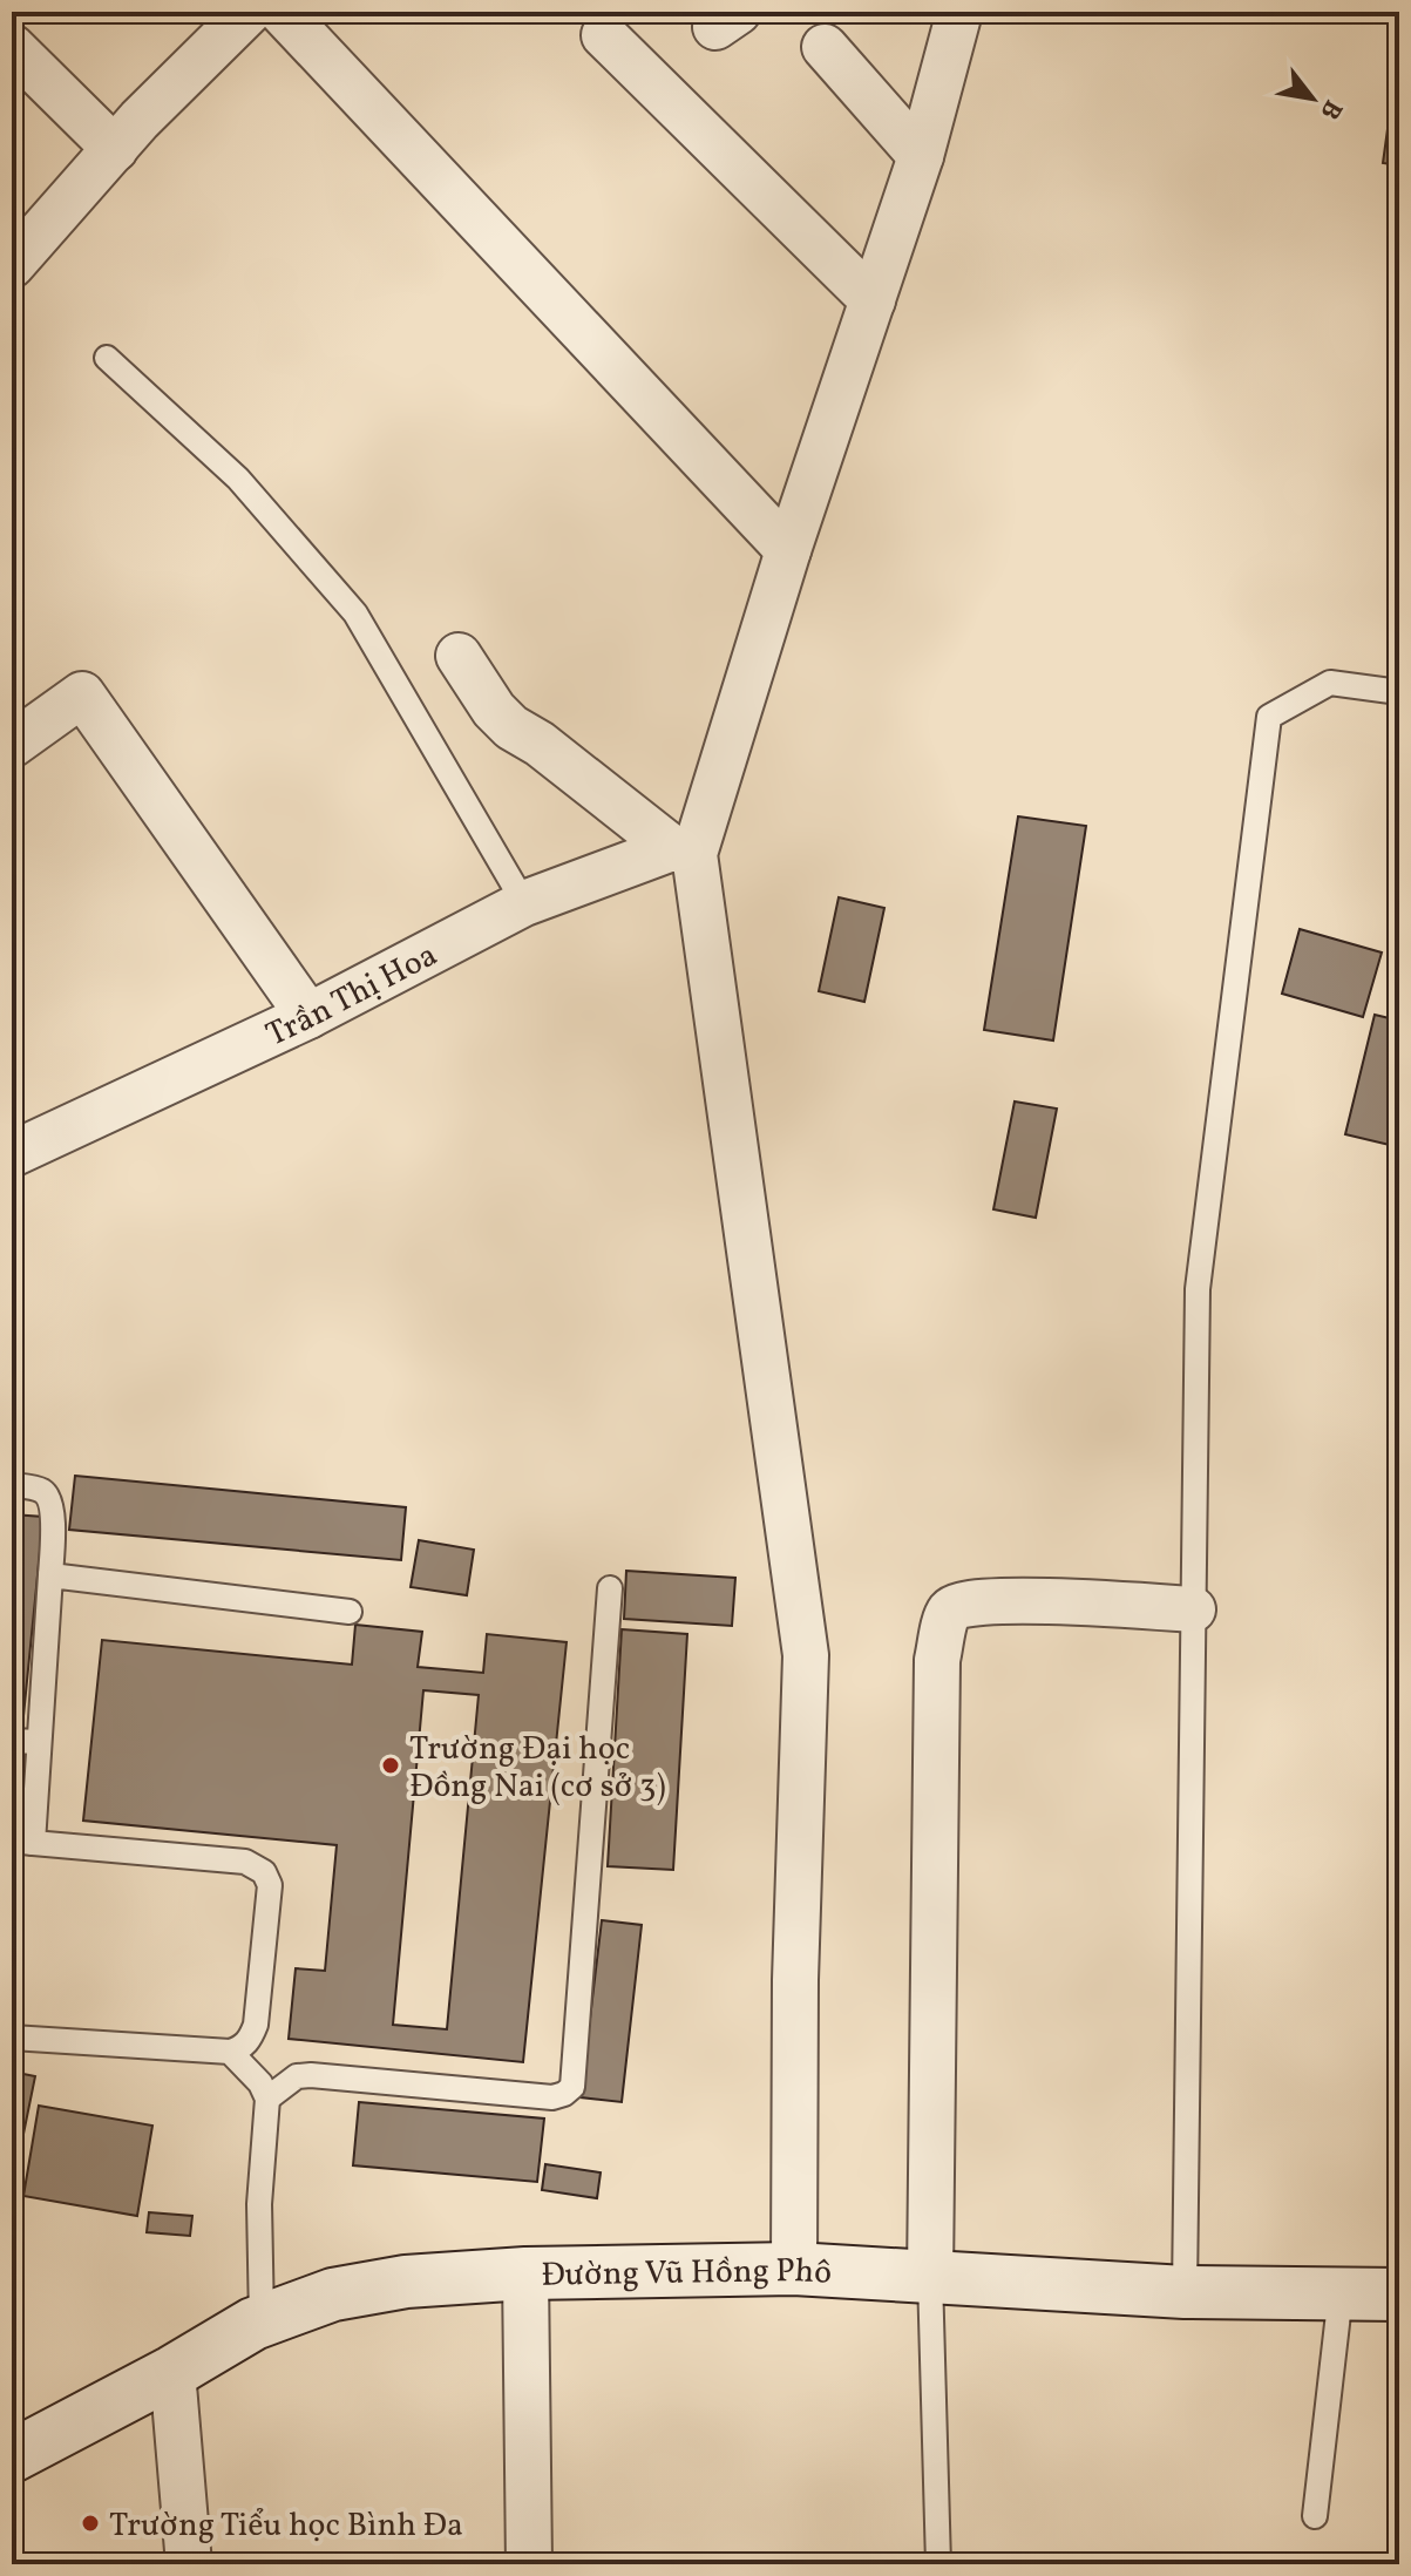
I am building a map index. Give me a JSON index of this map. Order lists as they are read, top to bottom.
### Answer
{
  "streets": {
    "street": ["Trần Thị Hoa", "Đường Vũ Hồng Phô"]
  },
  "places": ["Trường Đại học Đồng Nai (cơ sở 3)", "Trường Tiểu học Bình Đa"],
  "north": "bottom right"
}
